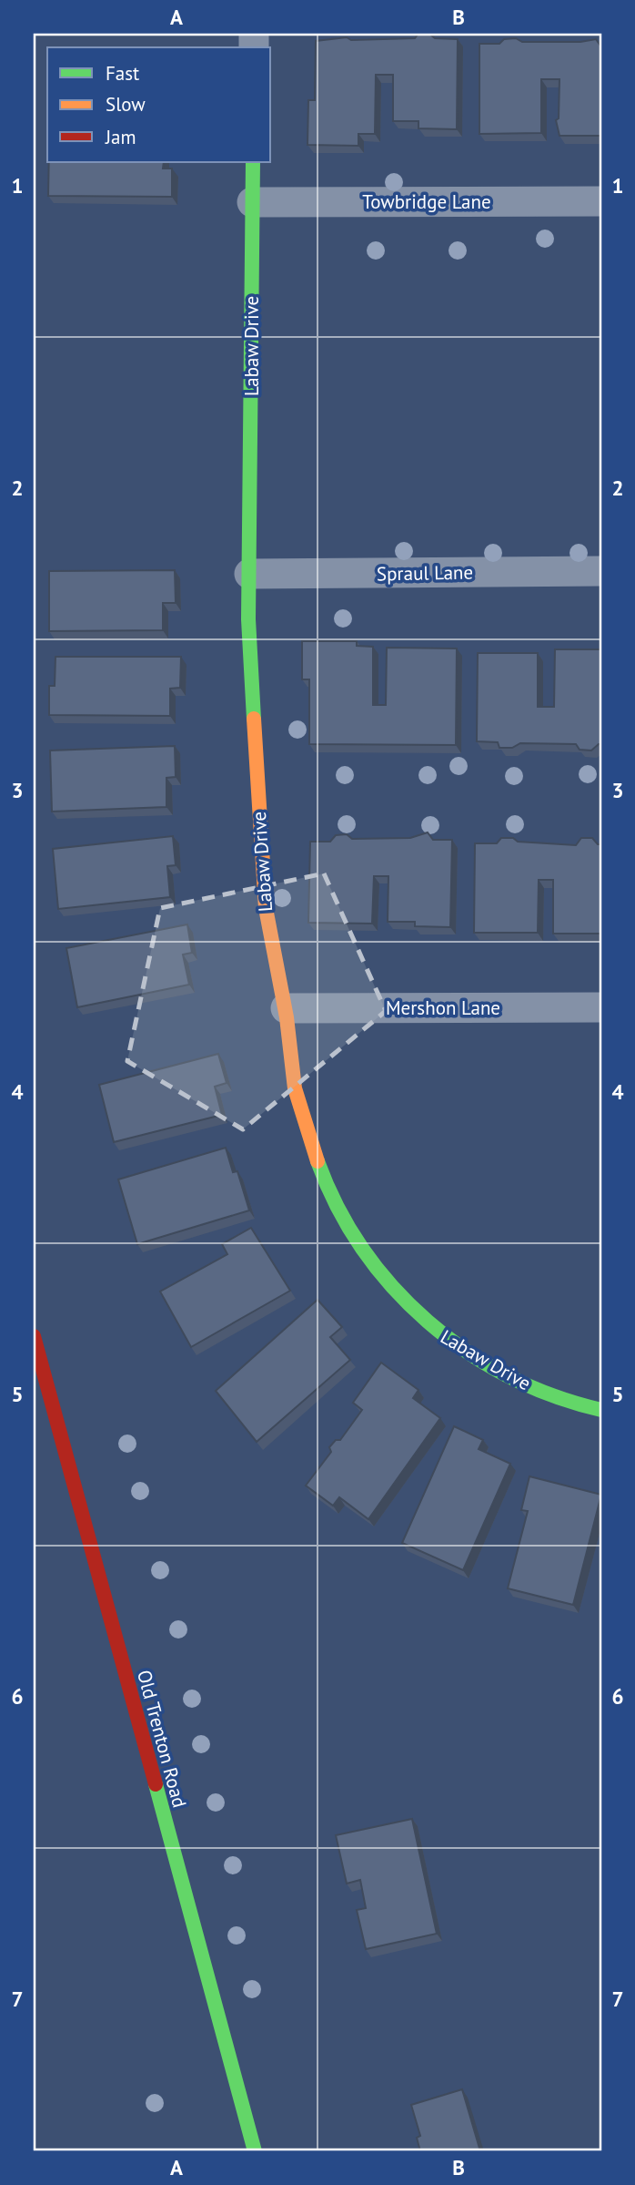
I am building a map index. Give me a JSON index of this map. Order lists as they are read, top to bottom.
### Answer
{
  "streets": {
    "street": [
      "Towbridge Lane",
      "Labaw Drive",
      "Spraul Lane",
      "Mershon Lane",
      "Old Trenton Road"
    ]
  },
  "crossings": [
    ["Towbridge Lane", "Labaw Drive"],
    ["Labaw Drive", "Spraul Lane"],
    ["Labaw Drive", "Mershon Lane"]
  ],
  "legend": ["Fast", "Slow", "Jam"],
  "grid": {
    "columns": ["A", "B"],
    "rows": [
      "1",
      "2",
      "3",
      "4",
      "5",
      "6",
      "7"
    ]
  }
}
